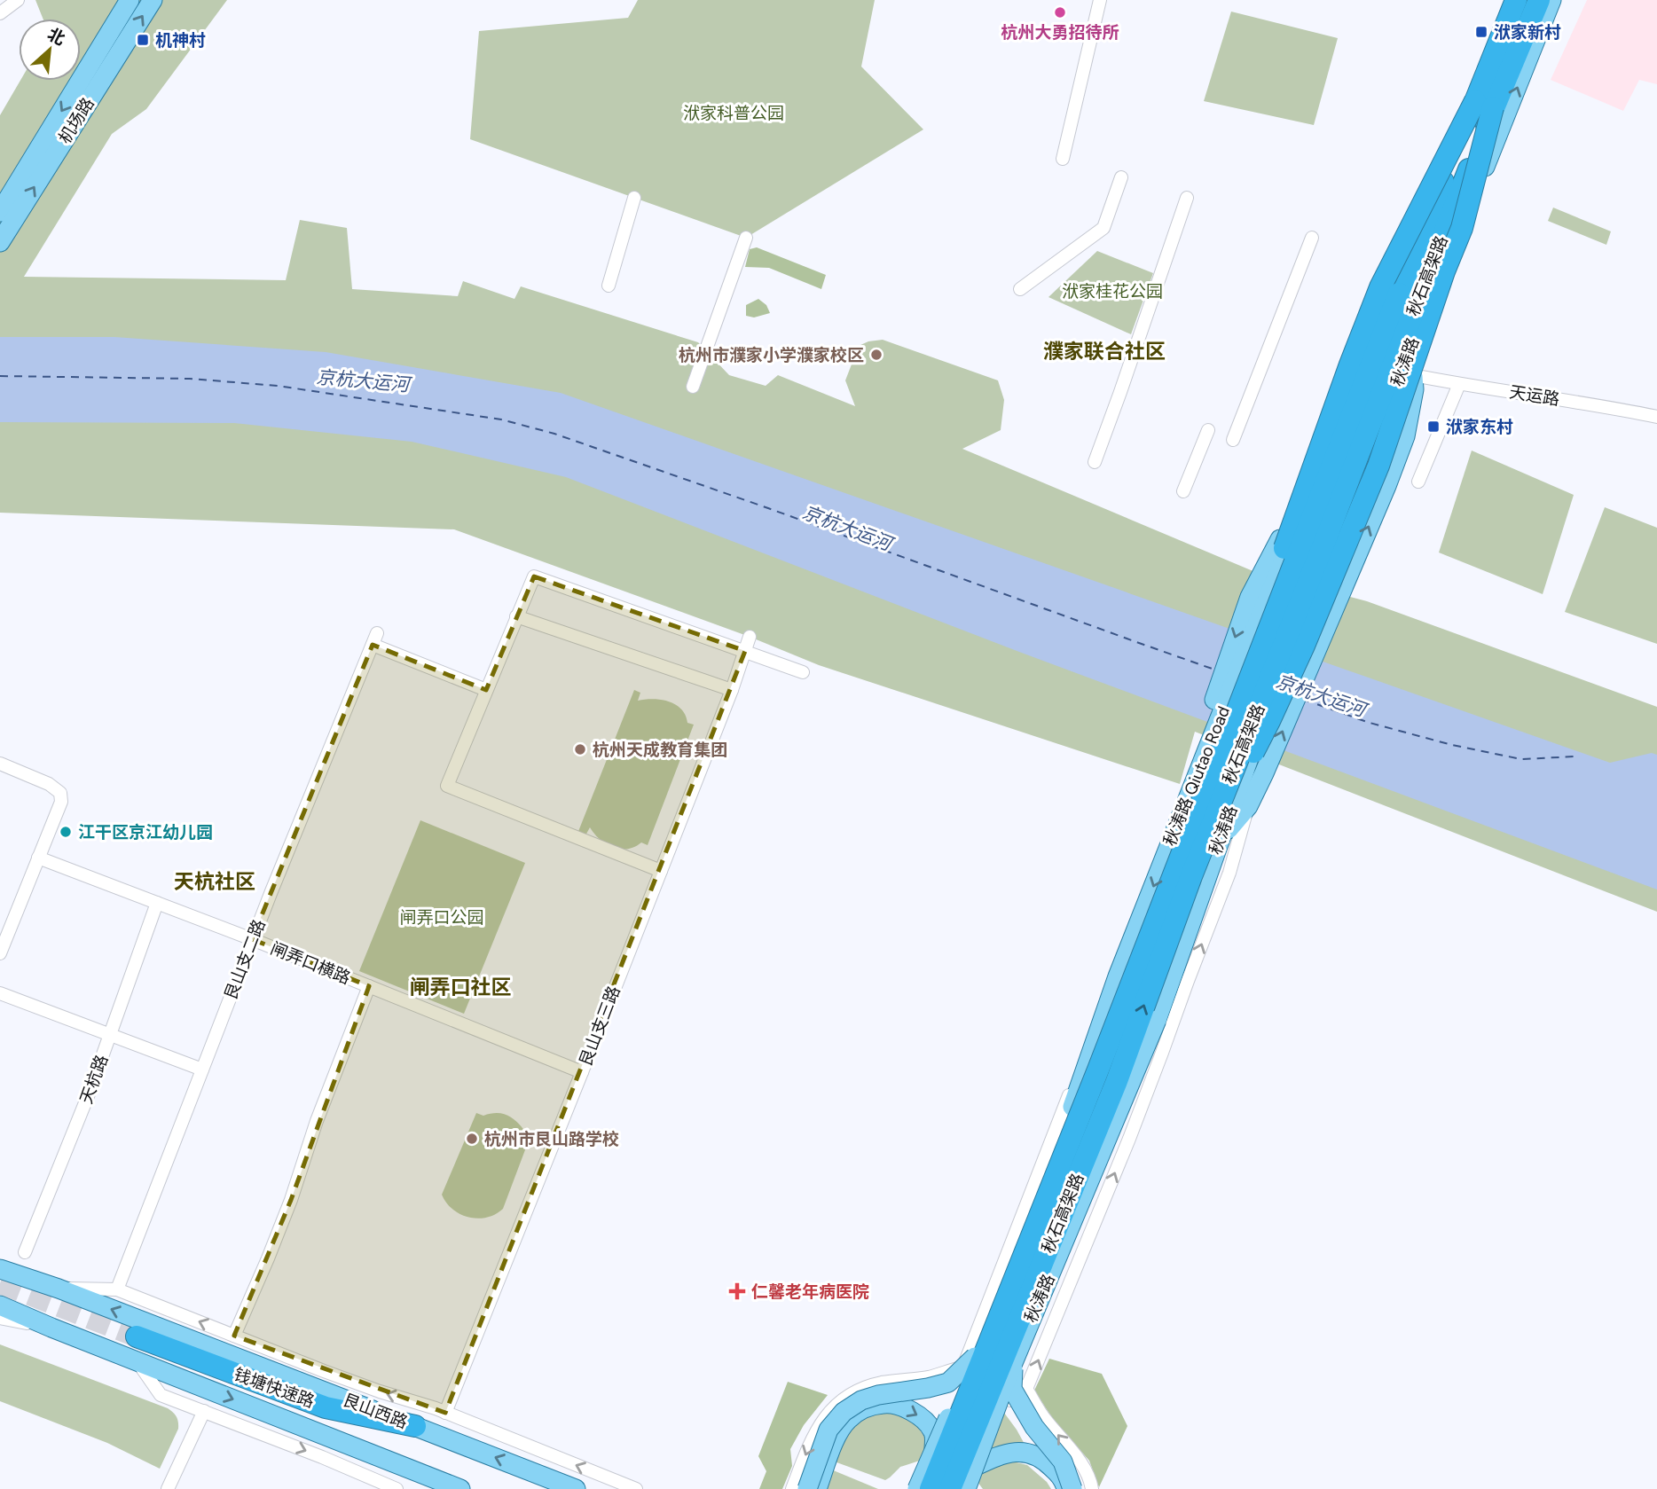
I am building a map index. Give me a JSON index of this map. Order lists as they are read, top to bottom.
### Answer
{
  "streets": {
    "highway": ["秋石高架路", "钱塘快速路"],
    "main road": [
      "机场路",
      "秋涛路",
      "秋涛路 Qiutao Road",
      "艮山西路"
    ],
    "street": [
      "天运路",
      "艮山支二路",
      "闸弄口横路",
      "艮山支三路",
      "天杭路"
    ]
  },
  "crossings": [
    ["秋石高架路", "秋涛路"],
    ["艮山支二路", "闸弄口横路"],
    ["闸弄口横路", "艮山支三路"],
    ["闸弄口横路", "天杭路"],
    ["钱塘快速路", "艮山西路"]
  ],
  "one_way": ["秋涛路 Qiutao Road"],
  "districts": ["濮家联合社区", "天杭社区", "闸弄口社区"],
  "water": ["京杭大运河"],
  "parks": ["洑家科普公园", "洑家桂花公园", "闸弄口公园"],
  "places": {
    "other": [
      "杭州大勇招待所",
      "杭州市濮家小学濮家校区",
      "杭州天成教育集团",
      "江干区京江幼儿园",
      "杭州市艮山路学校"
    ],
    "transit": ["洑家新村", "机神村", "洑家东村"],
    "health": ["仁馨老年病医院"]
  },
  "north": "top right"
}
